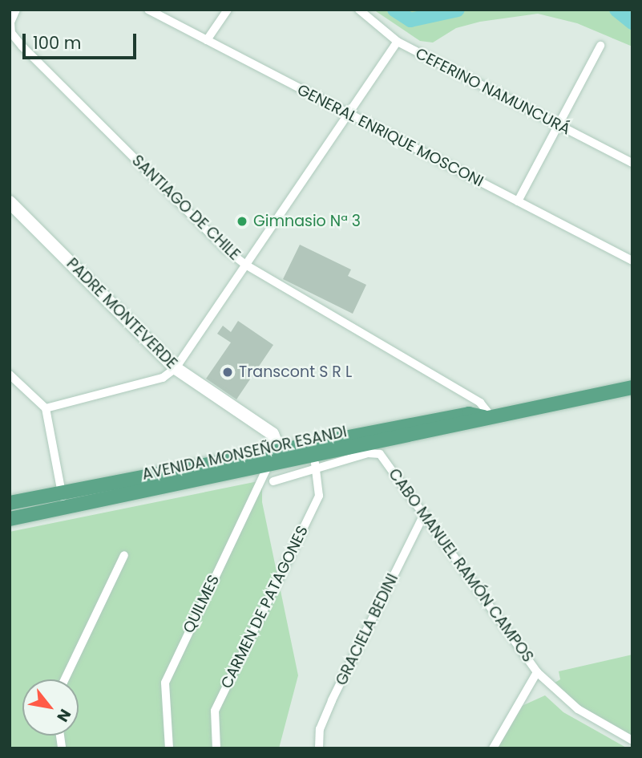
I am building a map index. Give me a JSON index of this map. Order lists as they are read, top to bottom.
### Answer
{
  "streets": {
    "main road": ["AVENIDA MONSEÑOR ESANDI"],
    "street": [
      "CEFERINO NAMUNCURÁ",
      "GENERAL ENRIQUE MOSCONI",
      "SANTIAGO DE CHILE",
      "PADRE MONTEVERDE",
      "CABO MANUEL RAMÓN CAMPOS",
      "QUILMES",
      "CARMEN DE PATAGONES",
      "GRACIELA BEDINI"
    ]
  },
  "crossings": [
    ["SANTIAGO DE CHILE", "AVENIDA MONSEÑOR ESANDI"],
    ["PADRE MONTEVERDE", "AVENIDA MONSEÑOR ESANDI"],
    ["AVENIDA MONSEÑOR ESANDI", "CABO MANUEL RAMÓN CAMPOS"],
    ["AVENIDA MONSEÑOR ESANDI", "QUILMES"],
    ["AVENIDA MONSEÑOR ESANDI", "CARMEN DE PATAGONES"],
    ["CABO MANUEL RAMÓN CAMPOS", "CARMEN DE PATAGONES"],
    ["CABO MANUEL RAMÓN CAMPOS", "GRACIELA BEDINI"]
  ],
  "places": ["Gimnasio Nª 3", "Transcont S R L"],
  "scale_bar": "100 m",
  "north": "bottom right"
}
